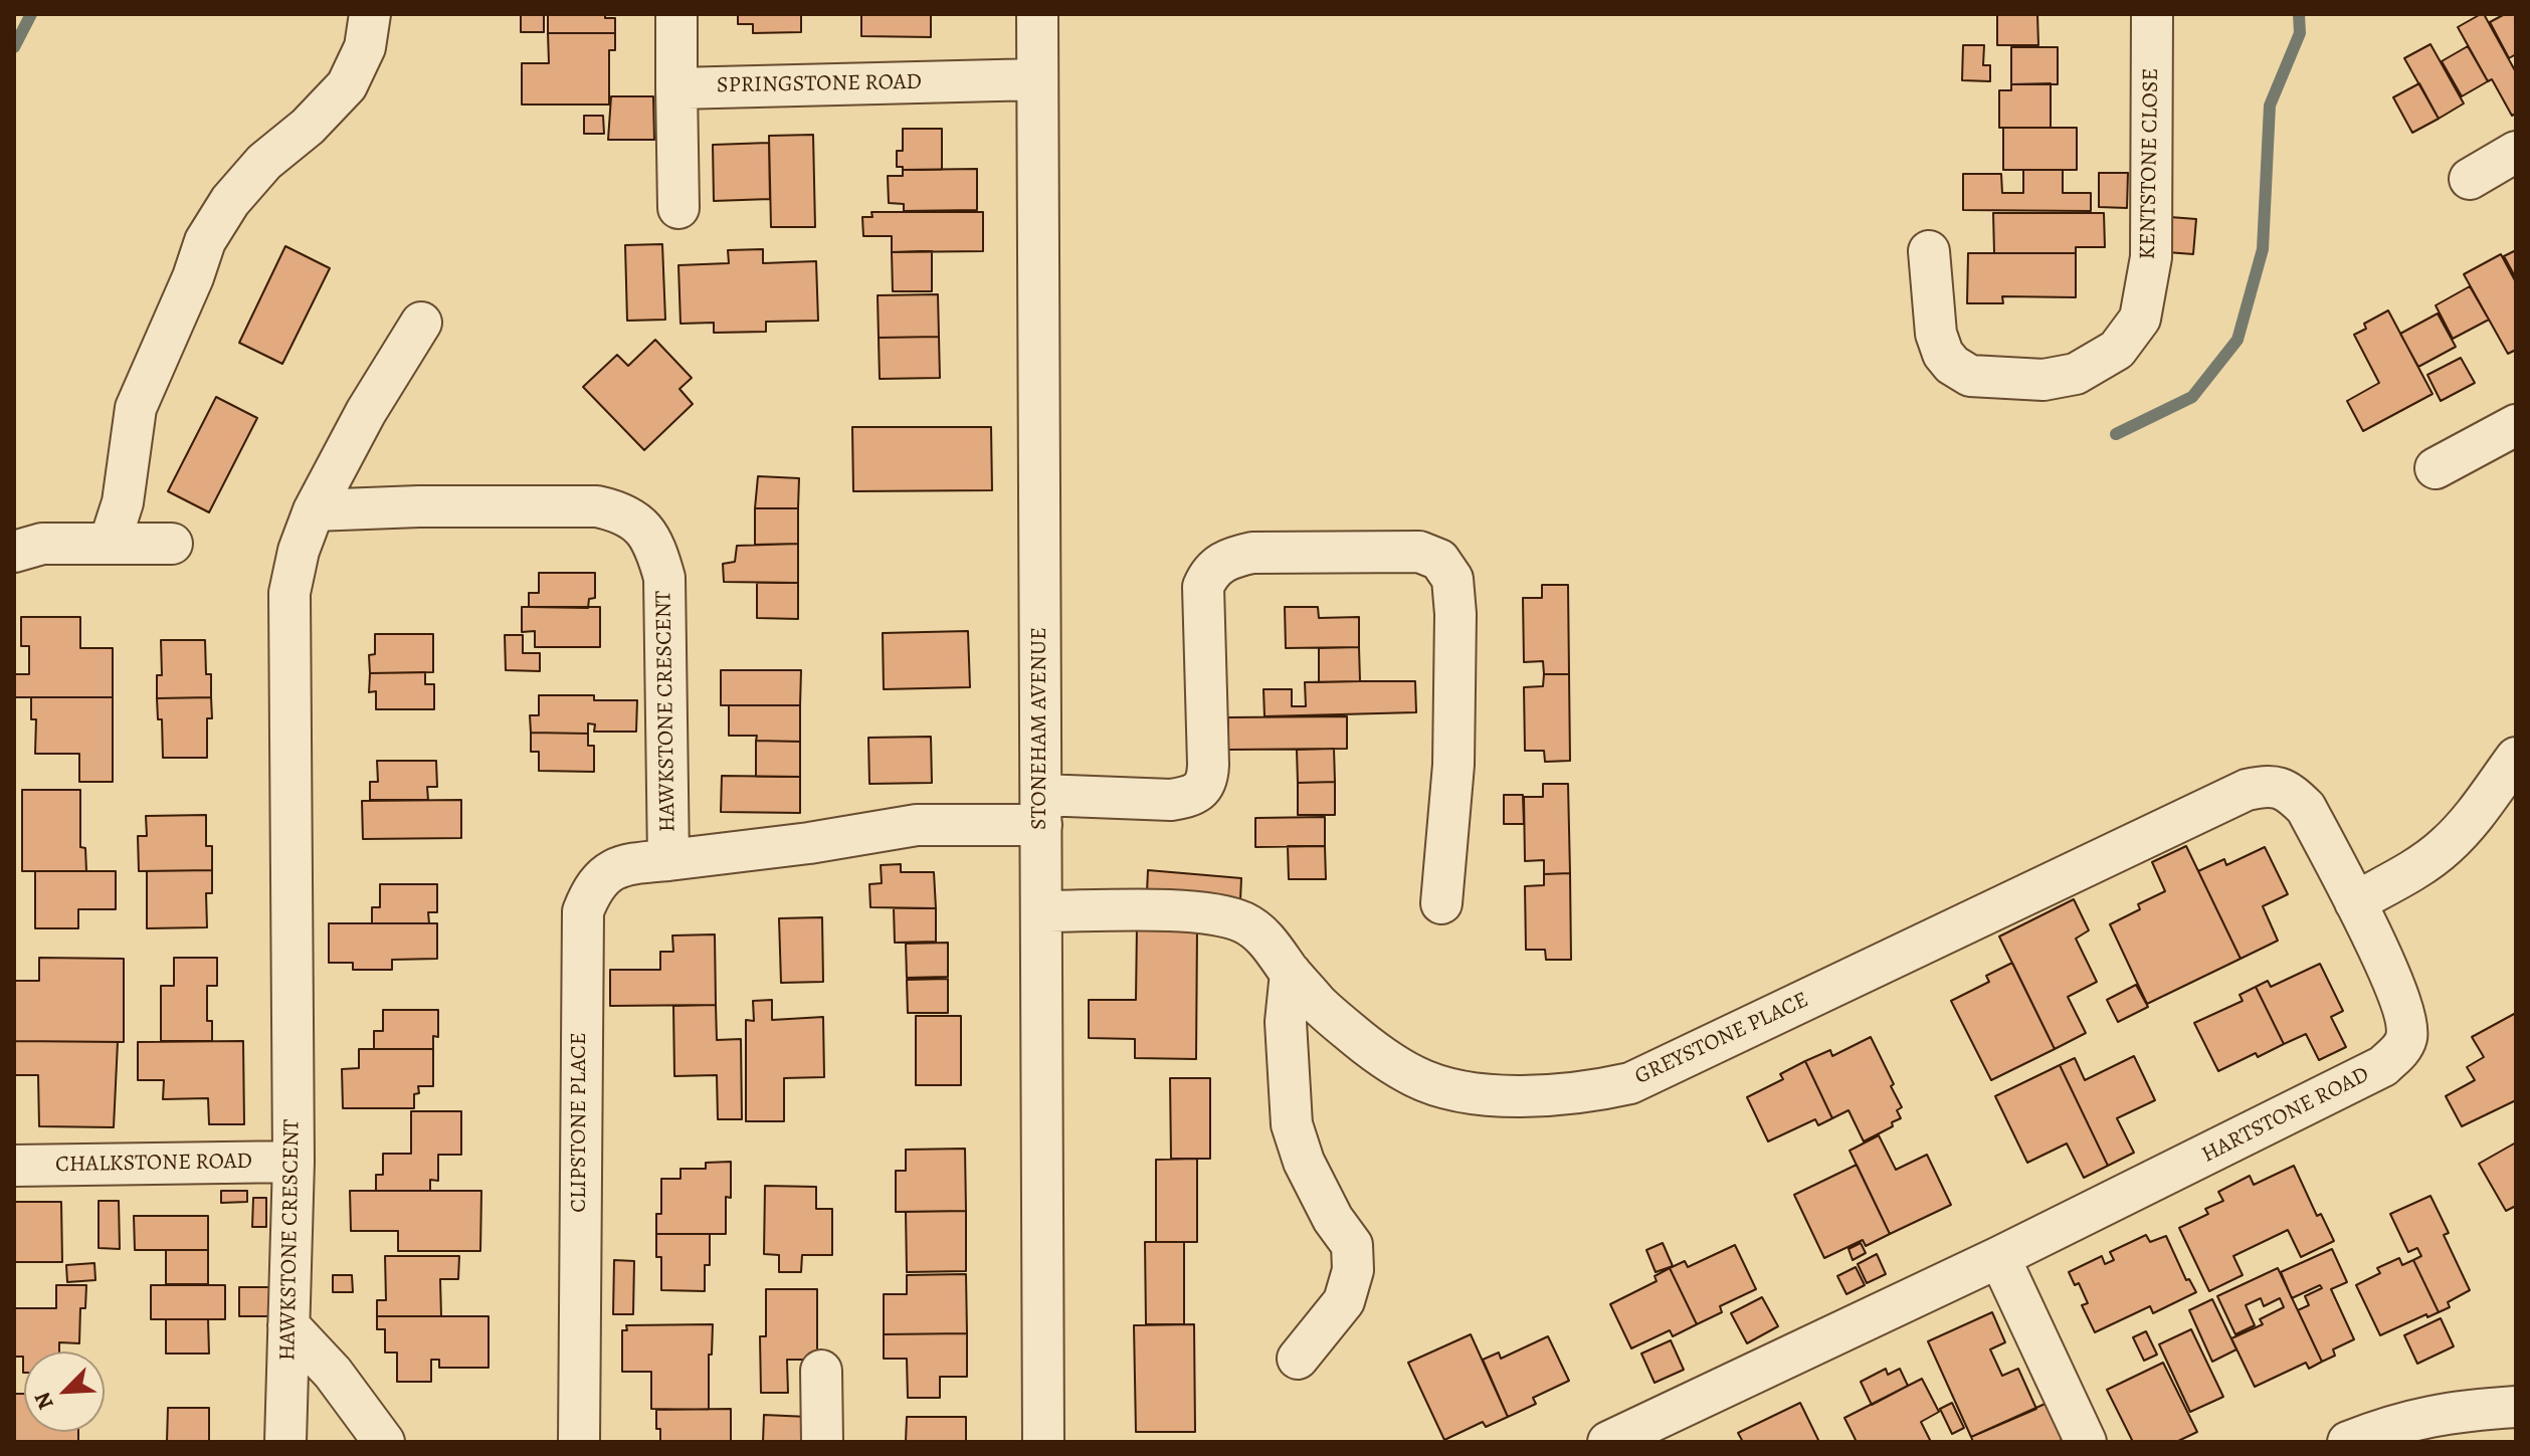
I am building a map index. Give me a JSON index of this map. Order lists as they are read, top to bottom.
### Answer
{
  "streets": {
    "street": [
      "SPRINGSTONE ROAD",
      "KENTSTONE CLOSE",
      "HAWKSTONE CRESCENT",
      "STONEHAM AVENUE",
      "GREYSTONE PLACE",
      "HARTSTONE ROAD",
      "CLIPSTONE PLACE",
      "CHALKSTONE ROAD"
    ]
  },
  "crossings": [
    ["SPRINGSTONE ROAD", "STONEHAM AVENUE"],
    ["HAWKSTONE CRESCENT", "STONEHAM AVENUE"],
    ["HAWKSTONE CRESCENT", "CLIPSTONE PLACE"],
    ["HAWKSTONE CRESCENT", "CHALKSTONE ROAD"],
    ["STONEHAM AVENUE", "GREYSTONE PLACE"],
    ["GREYSTONE PLACE", "HARTSTONE ROAD"]
  ],
  "north": "bottom left"
}
